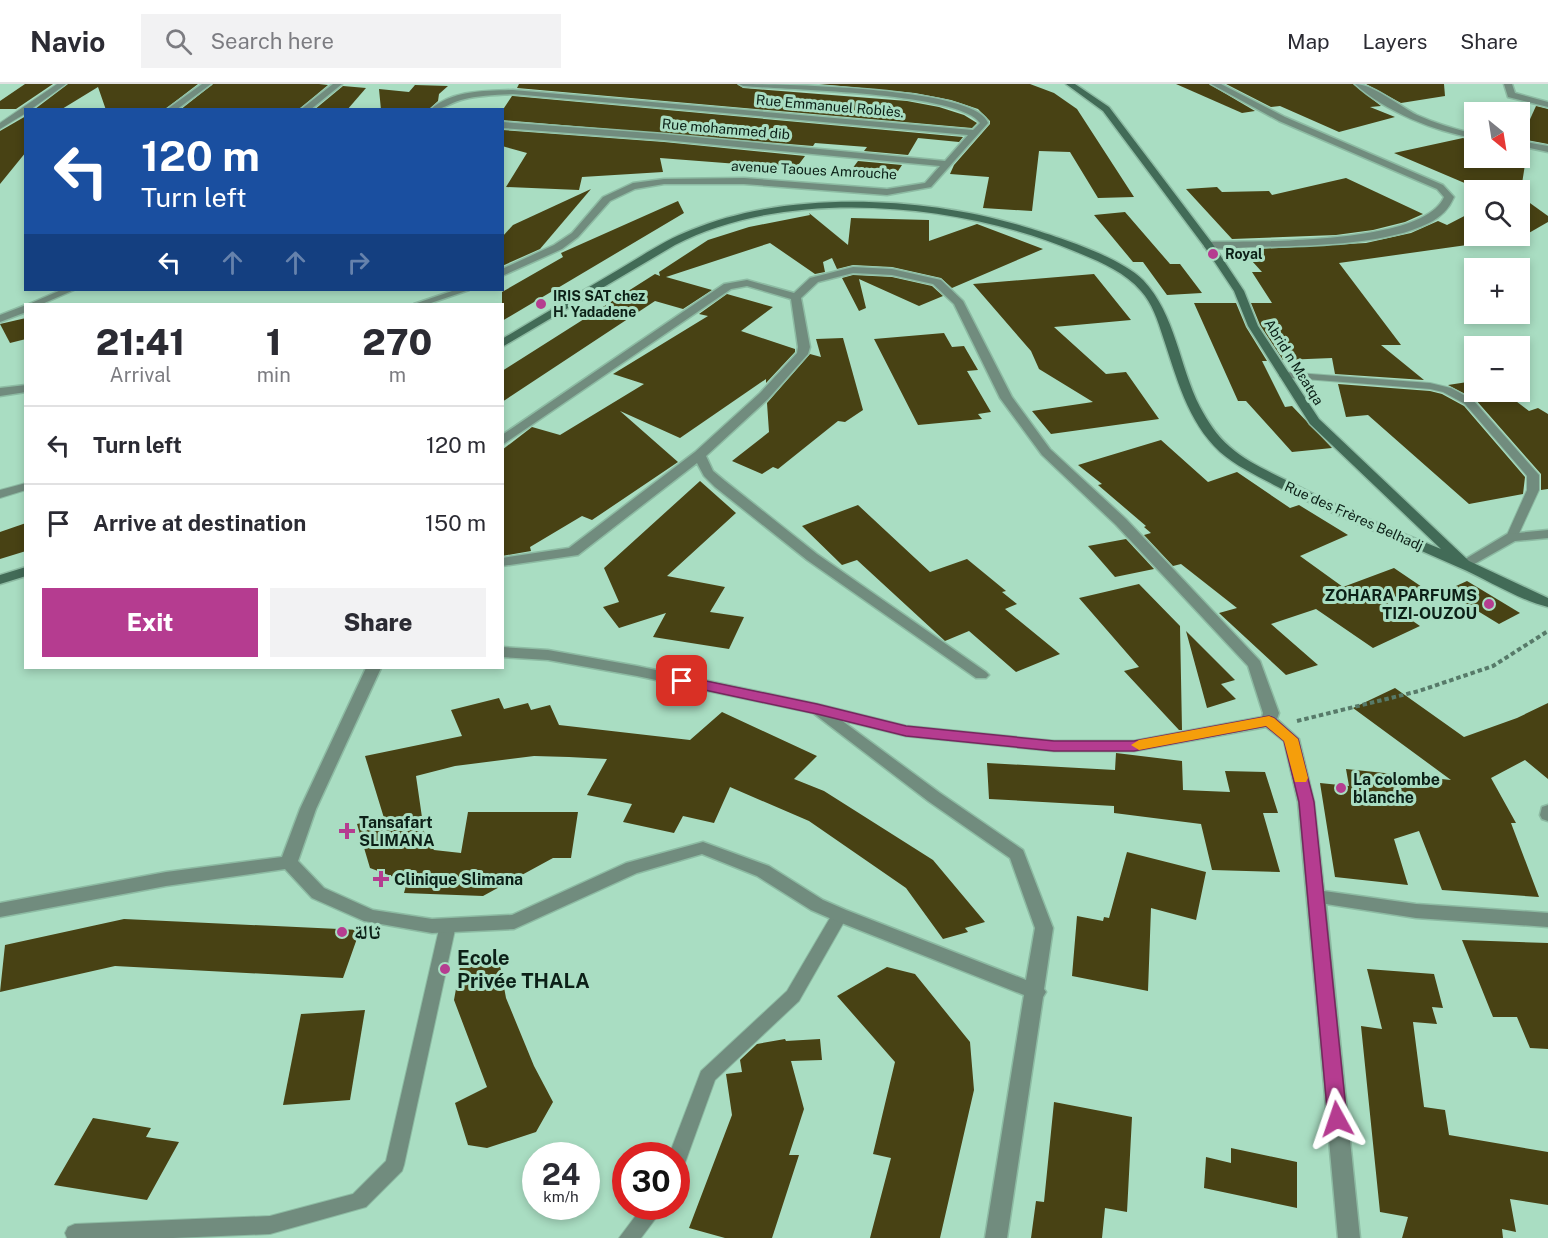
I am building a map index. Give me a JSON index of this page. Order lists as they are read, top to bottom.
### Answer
{
  "streets": {
    "main road": ["Abrid n Mɛatqa", "Rue des Frères Belhadj"],
    "street": ["Rue Emmanuel Roblès.", "Rue mohammed dib", "avenue Taoues Amrouche"]
  },
  "crossings": [
    ["Abrid n Mɛatqa", "Rue des Frères Belhadj"]
  ],
  "places": {
    "other": [
      "Royal",
      "IRIS SAT chez H. Yadadene",
      "ZOHARA PARFUMS TIZI-OUZOU",
      "La colombe blanche",
      "ثالة",
      "Ecole Privée THALA"
    ],
    "health": ["Tansafart SLIMANA", "Clinique Slimana"]
  },
  "north": "bottom right",
  "page": {
    "header": "Navio",
    "search": "Search here",
    "nav": ["Map", "Layers", "Share"],
    "map_buttons": ["+", "−"],
    "turn": ["120 m", "Turn left"],
    "eta": [
      "21:41",
      "Arrival",
      "1",
      "min",
      "270",
      "m"
    ],
    "list": [
      {
        "name": "Turn left",
        "value": "120 m"
      },
      {
        "name": "Arrive at destination",
        "value": "150 m"
      }
    ],
    "buttons": ["Exit", "Share"],
    "speed": "24 km/h",
    "limit": "30"
  }
}
